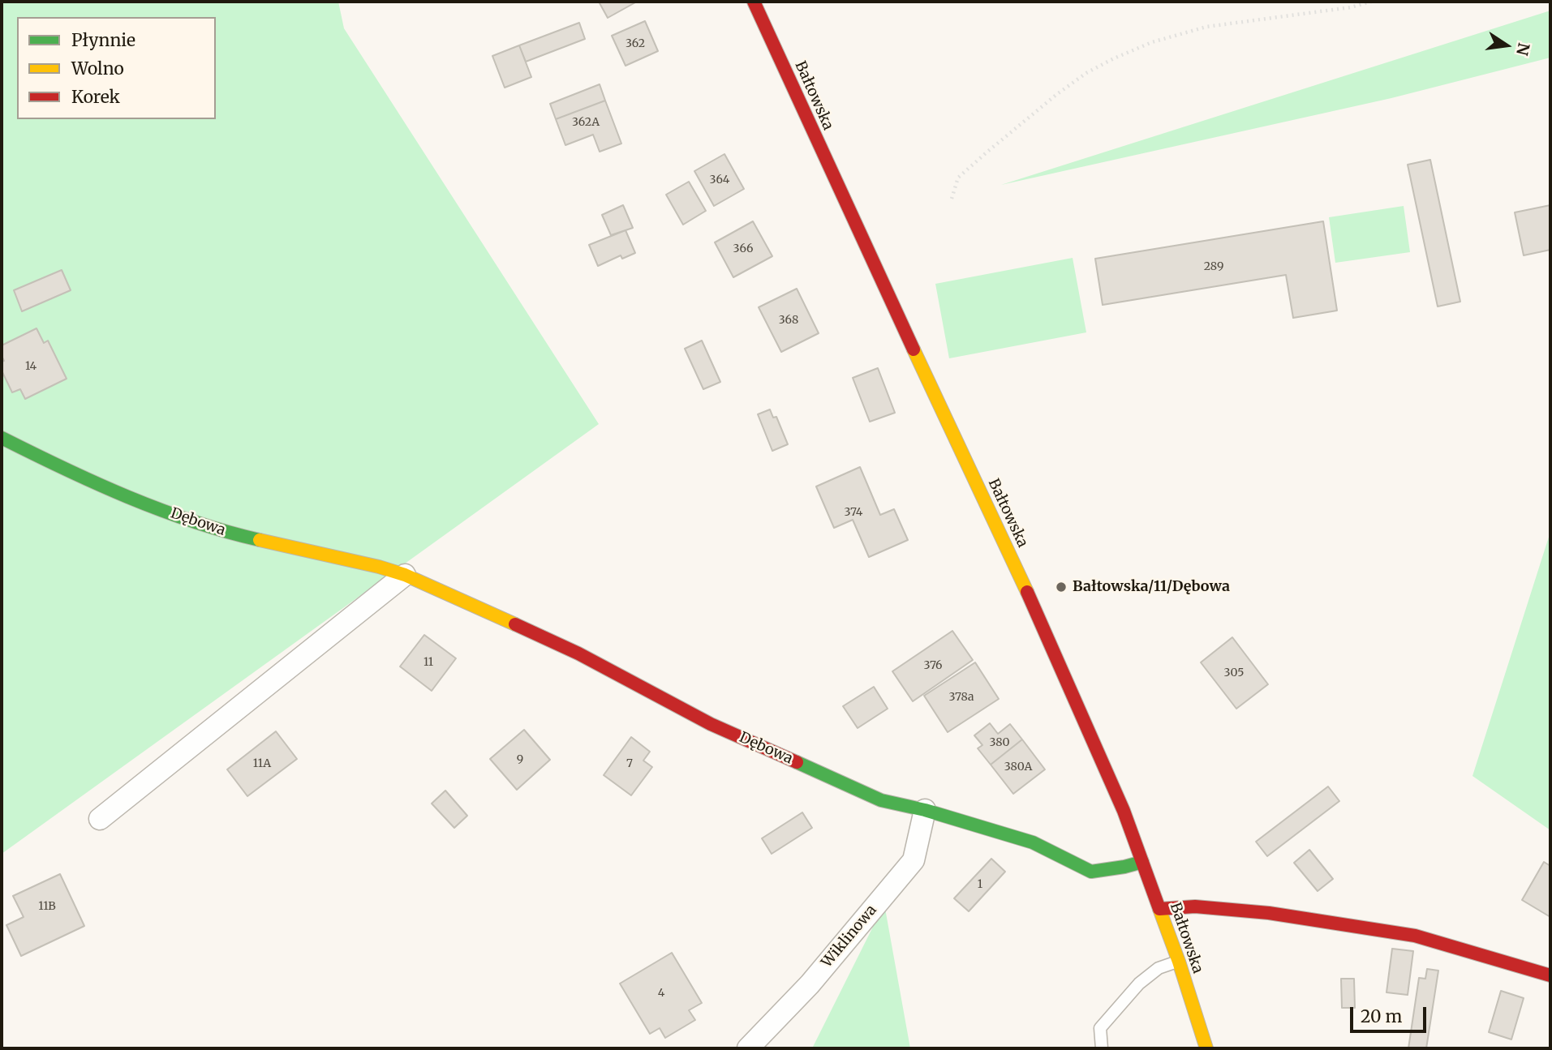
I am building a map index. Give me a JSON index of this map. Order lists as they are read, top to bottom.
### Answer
{
  "streets": {
    "street": ["Bałtowska", "Dębowa", "Wiklinowa"]
  },
  "crossings": [
    ["Bałtowska", "Dębowa"],
    ["Dębowa", "Wiklinowa"]
  ],
  "places": ["Bałtowska/11/Dębowa"],
  "house_numbers": [
    "362",
    "362A",
    "364",
    "366",
    "289",
    "368",
    "14",
    "374",
    "11",
    "376",
    "305",
    "378a",
    "380",
    "9",
    "11A",
    "7",
    "380A",
    "1",
    "11B",
    "4"
  ],
  "legend": ["Płynnie", "Wolno", "Korek"],
  "scale_bar": "20 m",
  "north": "right"
}
